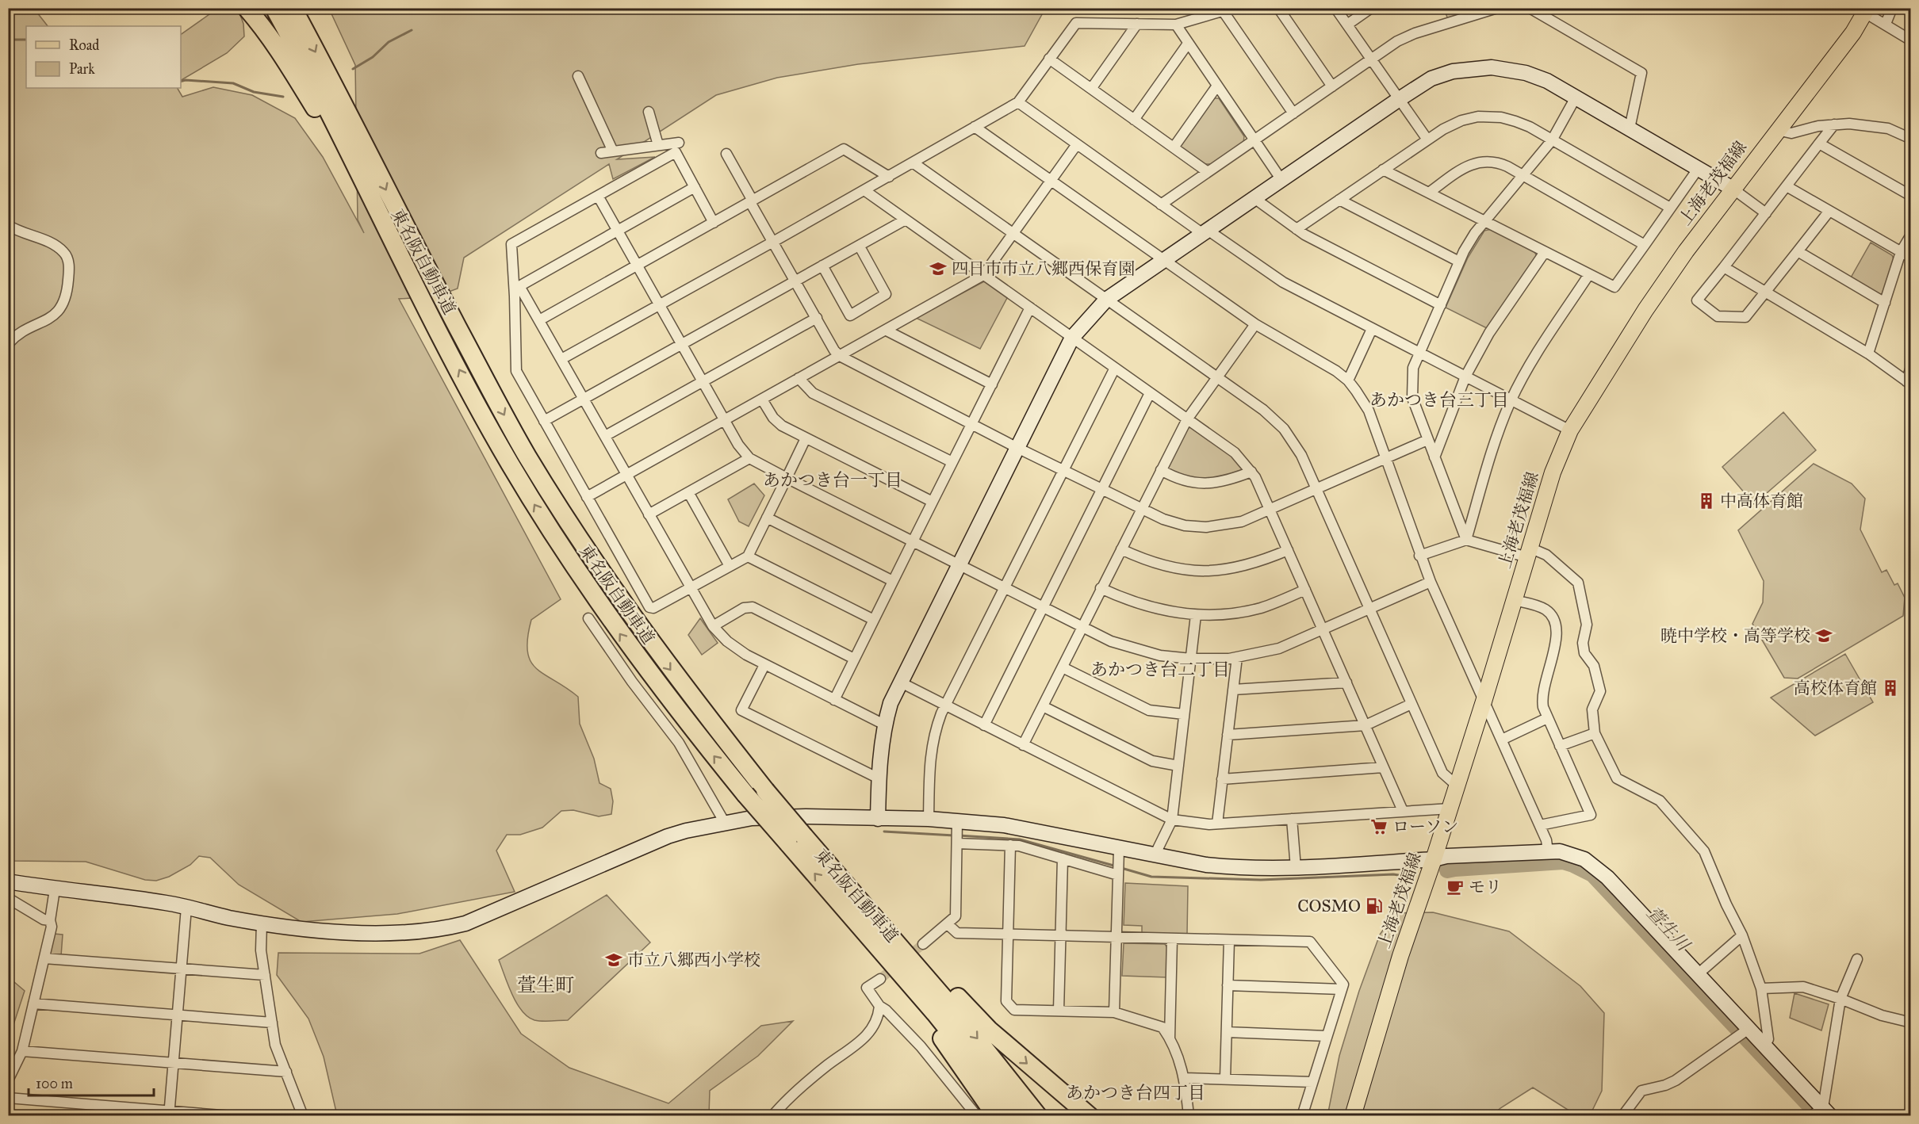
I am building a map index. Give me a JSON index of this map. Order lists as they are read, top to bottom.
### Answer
{
  "streets": {
    "highway": ["東名阪自動車道"],
    "main road": ["上海老茂福線"]
  },
  "districts": [
    "あかつき台三丁目",
    "あかつき台一丁目",
    "あかつき台二丁目",
    "萱生町",
    "あかつき台四丁目"
  ],
  "water": ["萱生川"],
  "places": {
    "school or university": ["四日市市立八郷西保育園", "暁中学校・高等学校", "市立八郷西小学校"],
    "building": ["中高体育館", "高校体育館"],
    "supermarket": ["ローソン"],
    "cafe": ["モリ"],
    "fuel station": ["COSMO"]
  },
  "legend": ["Road", "Park"],
  "scale_bar": "100 m"
}
